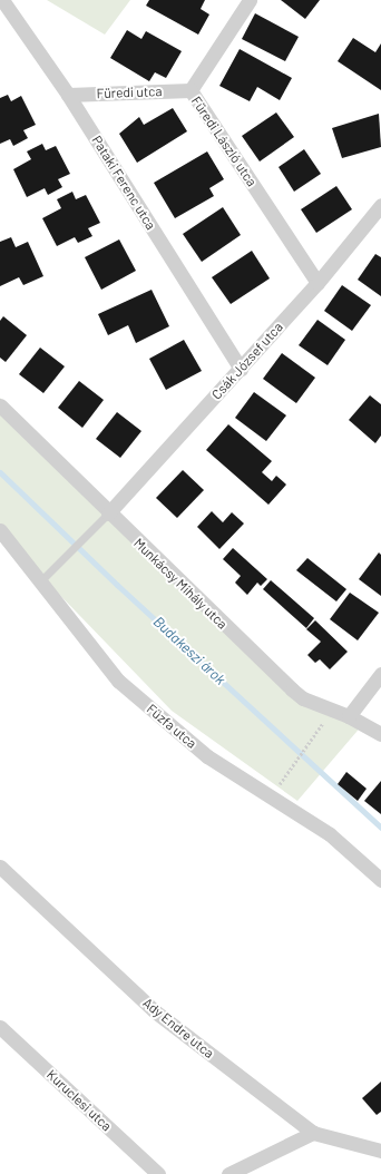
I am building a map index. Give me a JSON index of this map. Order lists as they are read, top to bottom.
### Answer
{
  "streets": {
    "street": [
      "Füredi utca",
      "Füredi László utca",
      "Pataki Ferenc utca",
      "Csák József utca",
      "Munkácsy Mihály utca",
      "Fűzfa utca",
      "Ady Endre utca",
      "Kuruclesi utca"
    ]
  },
  "crossings": [
    ["Füredi utca", "Füredi László utca"],
    ["Füredi utca", "Pataki Ferenc utca"],
    ["Füredi László utca", "Csák József utca"],
    ["Pataki Ferenc utca", "Csák József utca"],
    ["Csák József utca", "Munkácsy Mihály utca"]
  ],
  "water": ["Budakeszi árok"]
}
